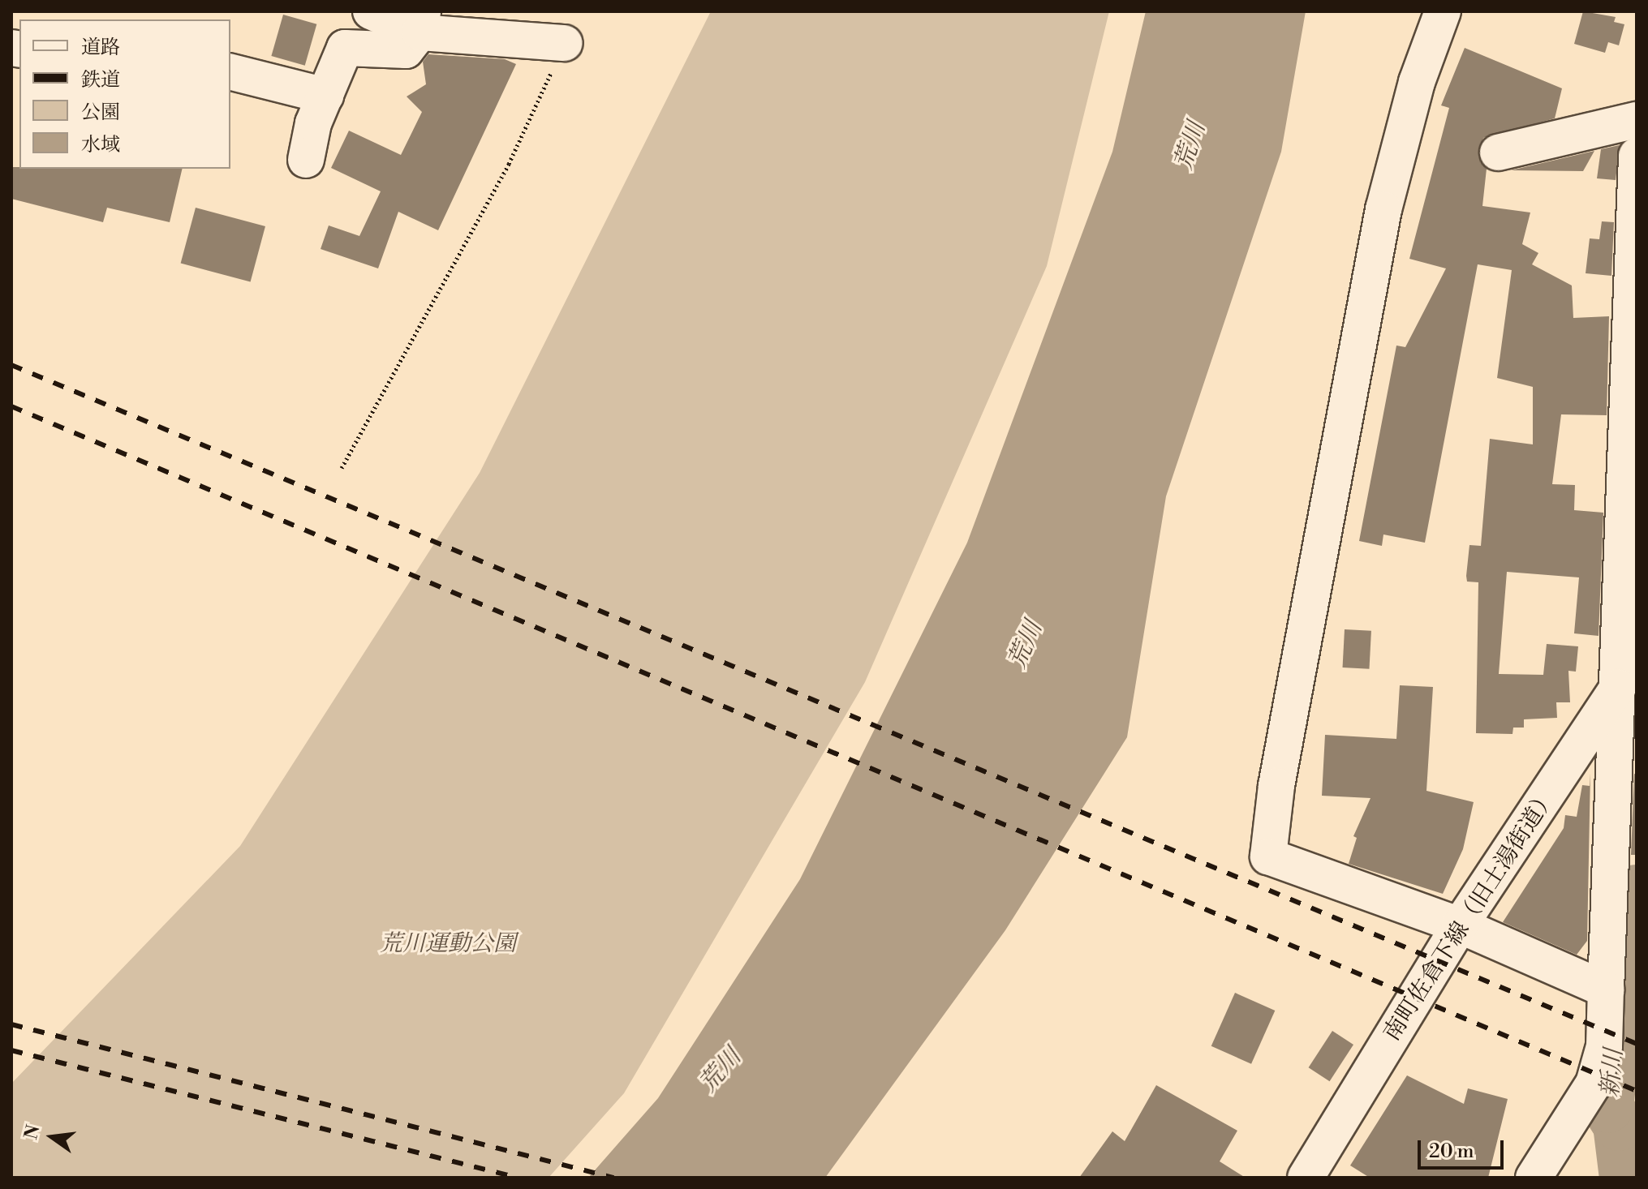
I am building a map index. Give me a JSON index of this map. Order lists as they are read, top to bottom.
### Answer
{
  "streets": {
    "street": ["南町佐倉下線（旧土湯街道）"]
  },
  "water": ["荒川", "新川"],
  "parks": ["荒川運動公園"],
  "legend": [
    "道路",
    "鉄道",
    "公園",
    "水域"
  ],
  "scale_bar": "20 m",
  "north": "left"
}
